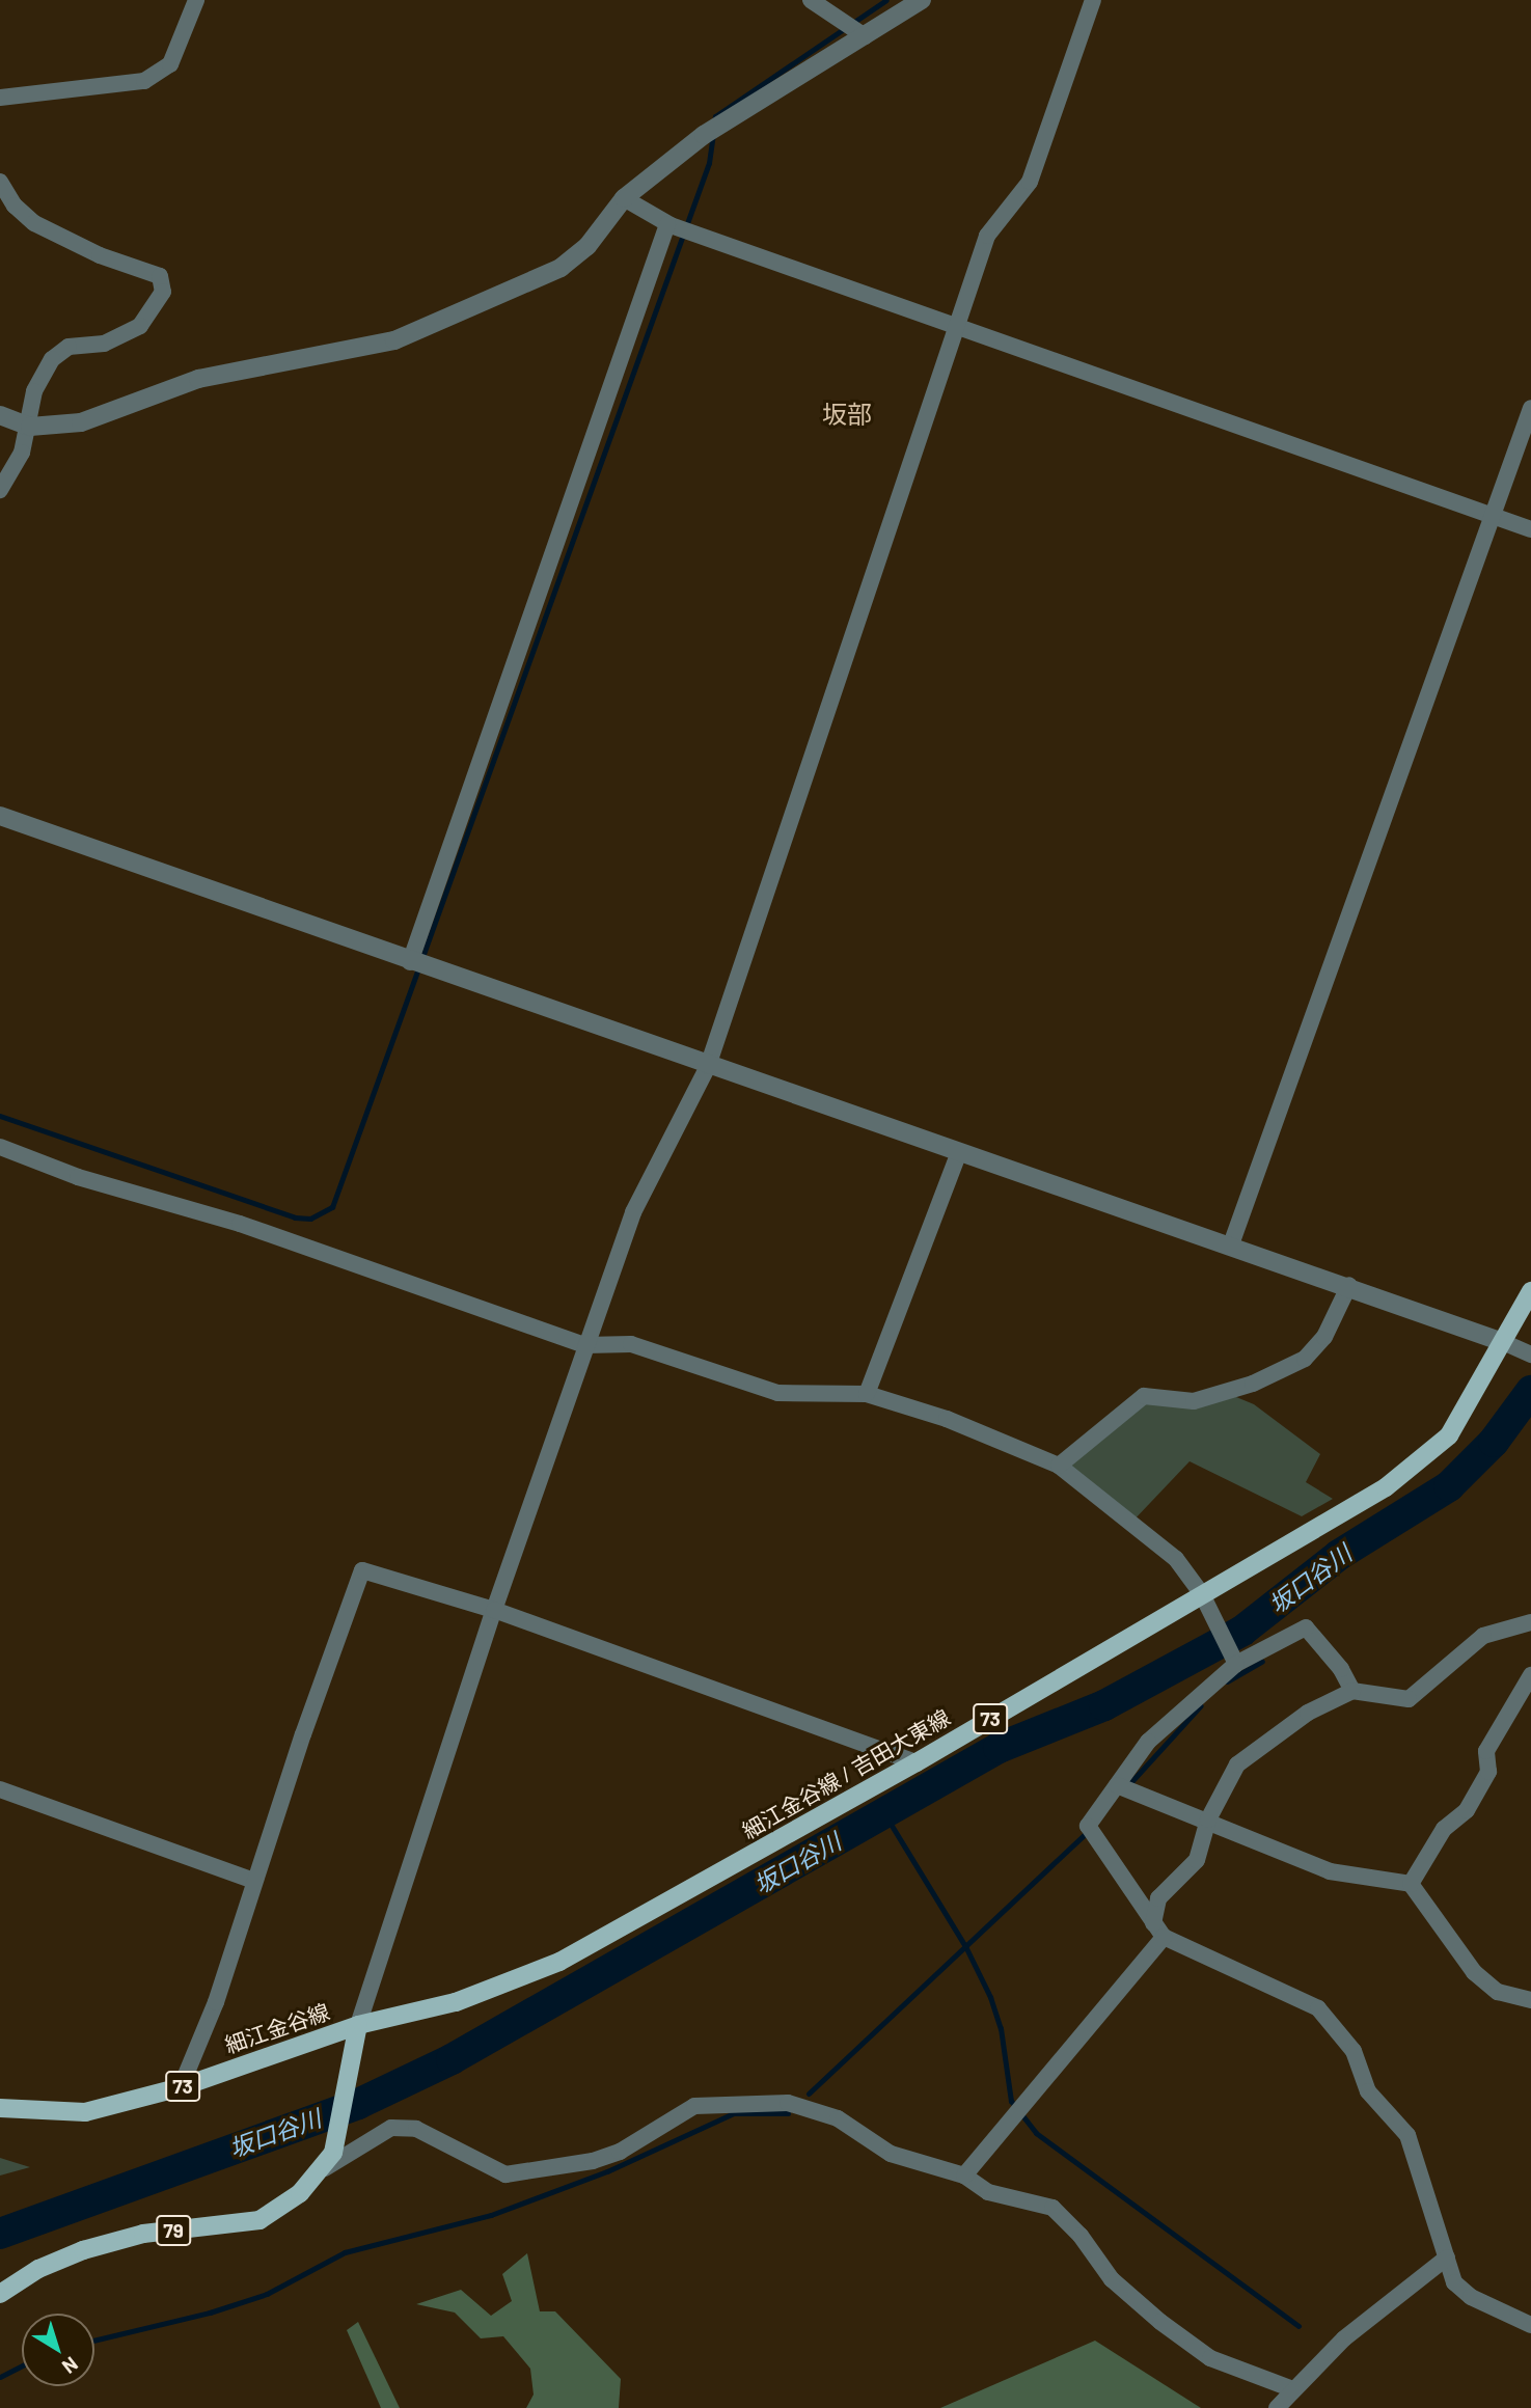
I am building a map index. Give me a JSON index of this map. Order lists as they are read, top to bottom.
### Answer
{
  "streets": {
    "main road": [
      "73",
      "細江金谷線 / 吉田大東線",
      "細江金谷線",
      "79"
    ]
  },
  "crossings": [
    ["細江金谷線 / 吉田大東線", "細江金谷線"]
  ],
  "districts": ["坂部"],
  "water": ["坂口谷川"],
  "north": "bottom right"
}
